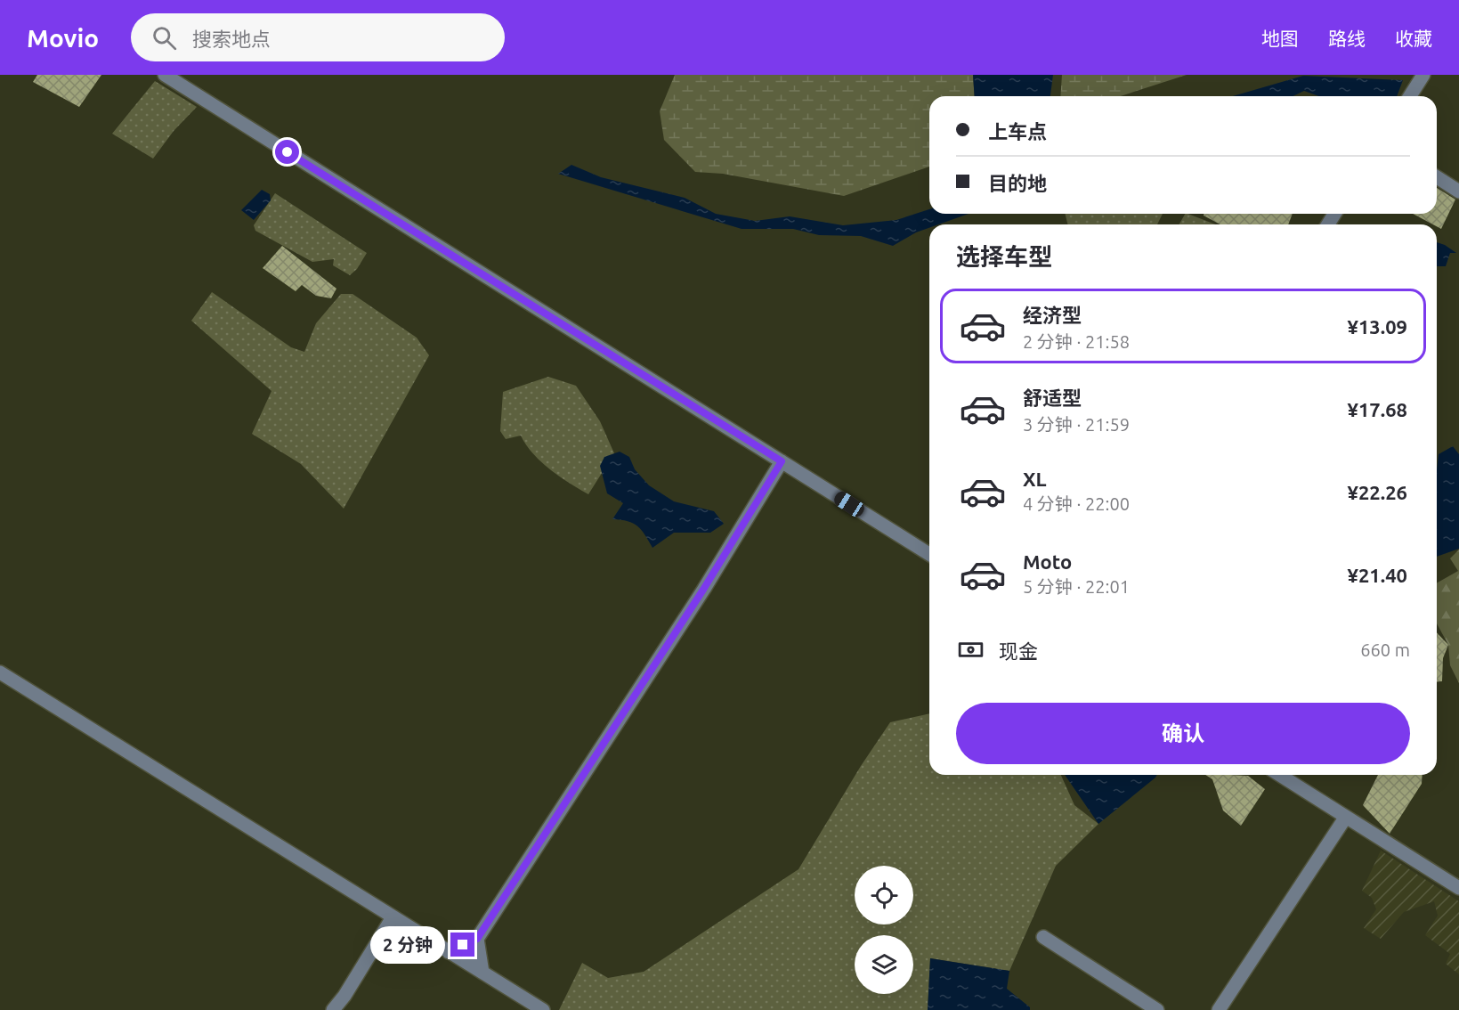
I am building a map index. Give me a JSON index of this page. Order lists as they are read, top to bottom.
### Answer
{
  "page": {
    "header": "Movio",
    "search": "搜索地点",
    "nav": ["地图", "路线", "收藏"],
    "banner": ["上车点", "目的地"],
    "heading": "选择车型",
    "list": [
      {
        "name": "经济型",
        "note": "2 分钟 · 21:58",
        "value": "¥13.09"
      },
      {
        "name": "舒适型",
        "note": "3 分钟 · 21:59",
        "value": "¥17.68"
      },
      {
        "name": "XL",
        "note": "4 分钟 · 22:00",
        "value": "¥22.26"
      },
      {
        "name": "Moto",
        "note": "5 分钟 · 22:01",
        "value": "¥21.40"
      }
    ],
    "pay": ["现金", "660 m"],
    "buttons": "确认",
    "bubble": "2 分钟"
  }
}
